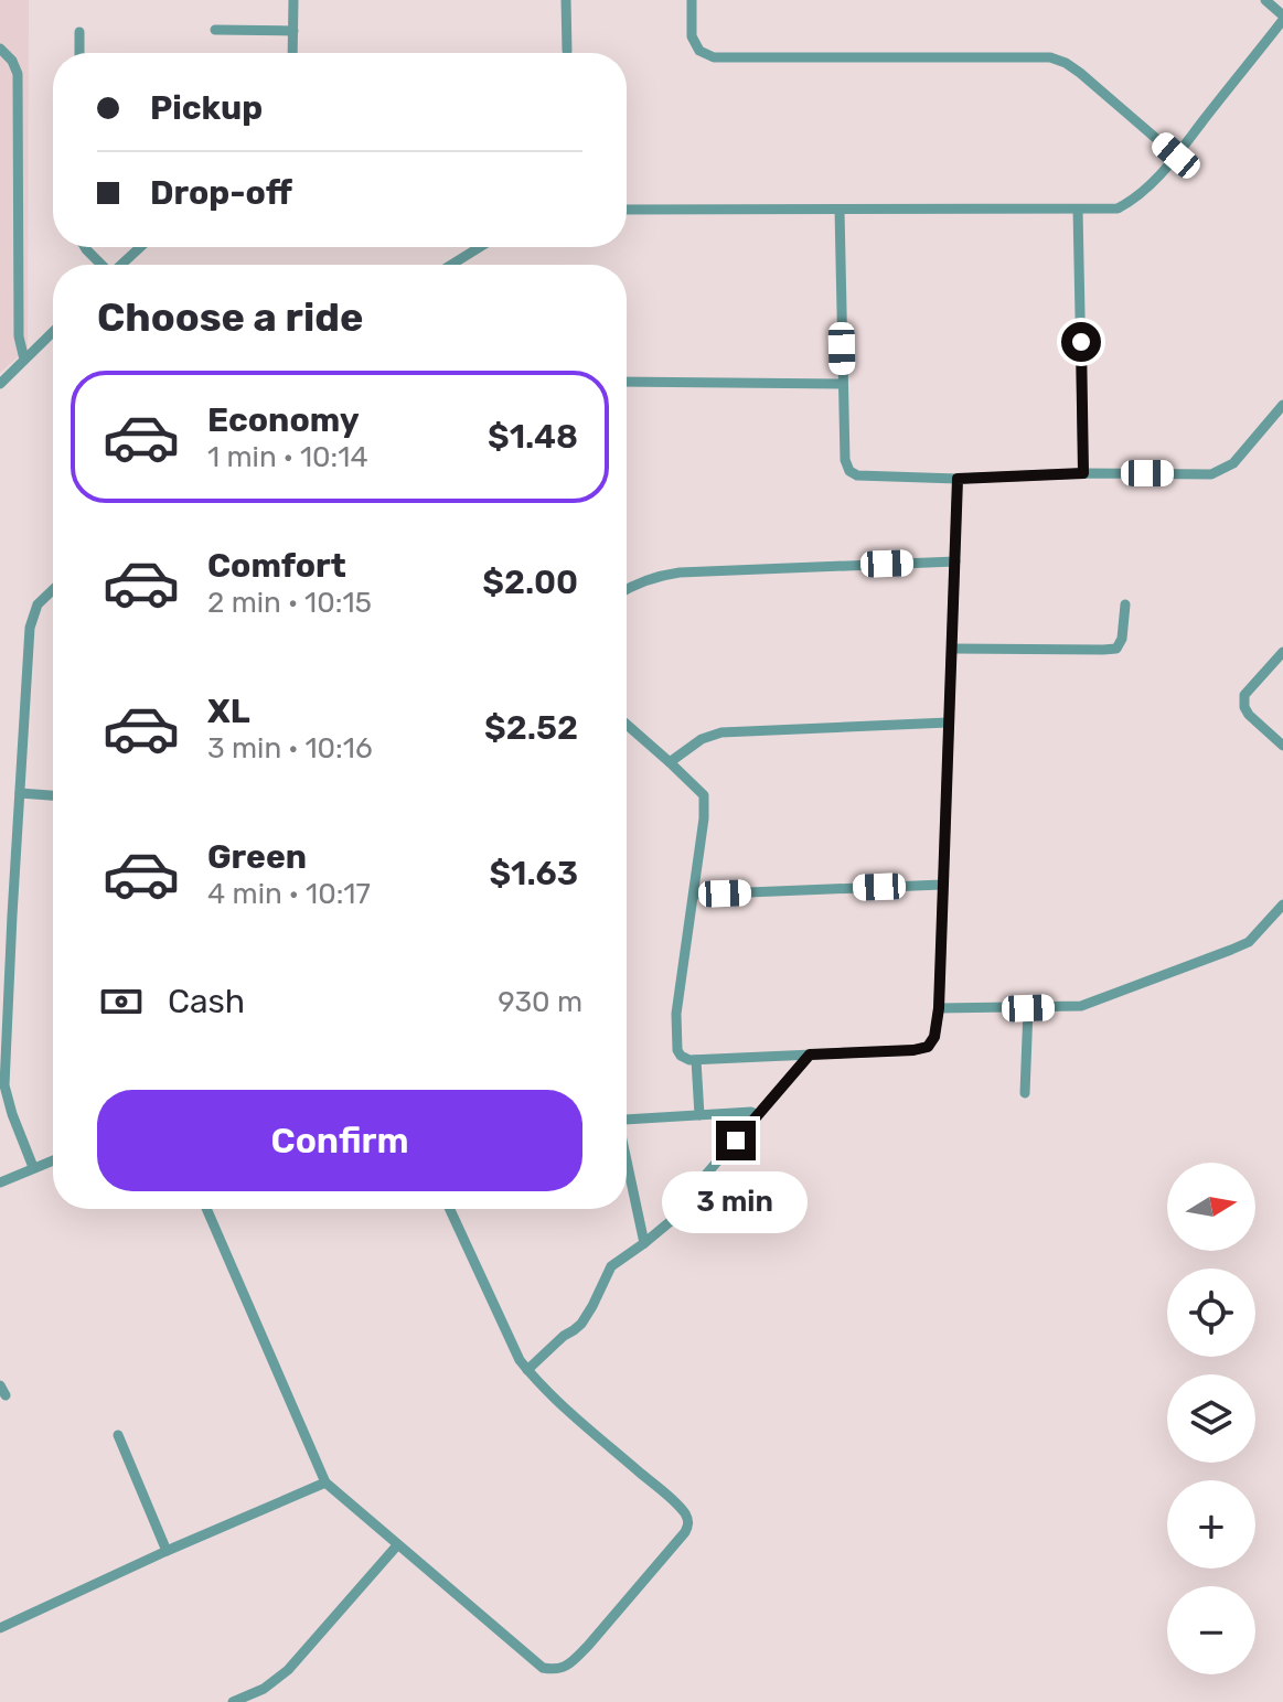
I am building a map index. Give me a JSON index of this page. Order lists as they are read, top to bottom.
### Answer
{
  "north": "right",
  "page": {
    "banner": ["Pickup", "Drop-off"],
    "heading": "Choose a ride",
    "list": [
      {
        "name": "Economy",
        "note": "1 min · 10:14",
        "value": "$1.48"
      },
      {
        "name": "Comfort",
        "note": "2 min · 10:15",
        "value": "$2.00"
      },
      {
        "name": "XL",
        "note": "3 min · 10:16",
        "value": "$2.52"
      },
      {
        "name": "Green",
        "note": "4 min · 10:17",
        "value": "$1.63"
      }
    ],
    "pay": ["Cash", "930 m"],
    "buttons": "Confirm",
    "map_buttons": ["+", "−"],
    "bubble": "3 min"
  }
}
